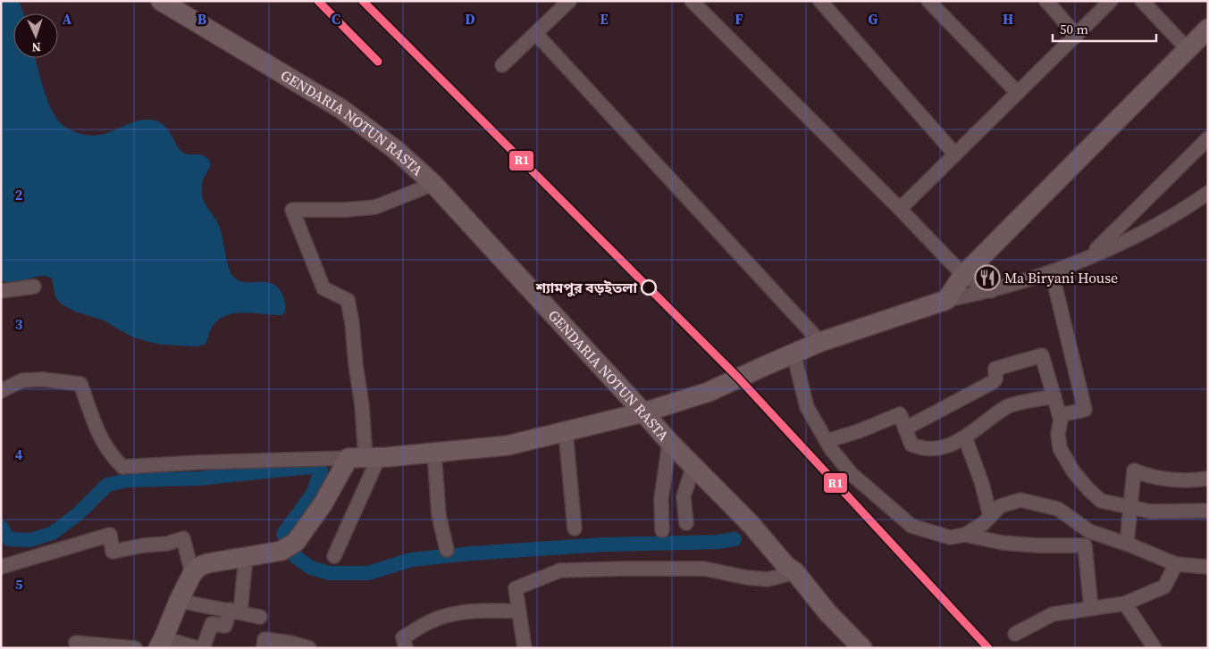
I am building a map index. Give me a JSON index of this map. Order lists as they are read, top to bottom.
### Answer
{
  "streets": {
    "main road": ["GENDARIA NOTUN RASTA"]
  },
  "places": {
    "restaurant": ["Ma Biryani House"],
    "other": ["শ্যামপুর বড়ইতলা"]
  },
  "lines": ["transit line R1"],
  "scale_bar": "50 m",
  "north": "bottom",
  "grid": {
    "columns": [
      "A",
      "B",
      "C",
      "D",
      "E",
      "F",
      "G",
      "H"
    ],
    "rows": [
      "2",
      "3",
      "4",
      "5"
    ]
  }
}
